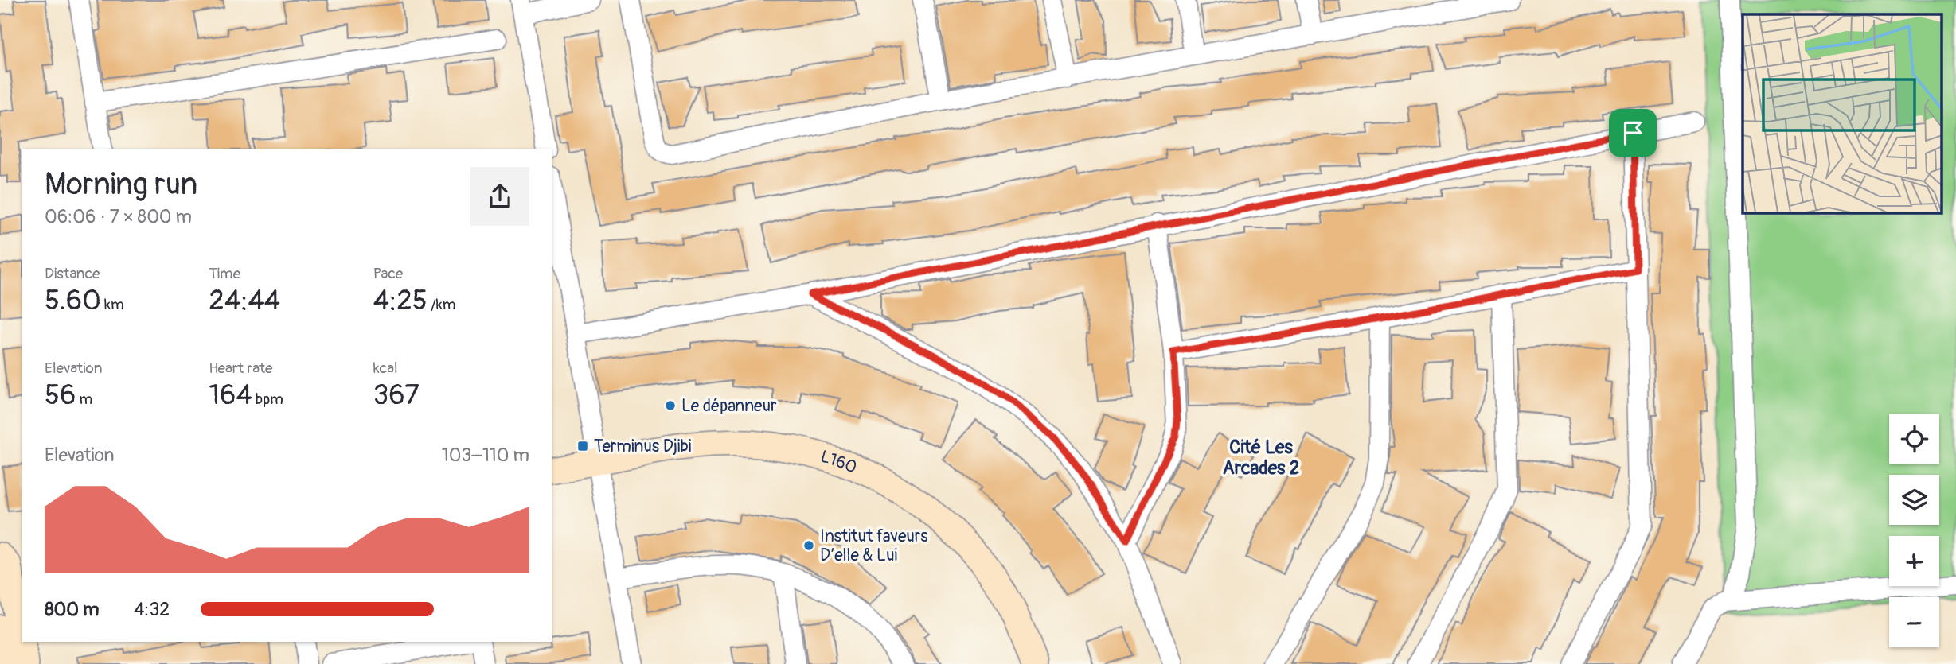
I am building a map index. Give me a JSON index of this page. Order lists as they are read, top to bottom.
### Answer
{
  "streets": {
    "street": ["L160"]
  },
  "districts": ["Cité Les Arcades 2"],
  "places": {
    "other": ["Le dépanneur", "Institut faveurs D’elle & Lui"],
    "transit": ["Terminus Djibi"]
  },
  "page": {
    "heading": ["Morning run", "06:06 · 7 × 800 m"],
    "stats": [
      ["Distance", "5.60 km"],
      ["Time", "24:44"],
      ["Pace", "4:25 /km"],
      ["Elevation", "56 m"],
      ["Heart rate", "164 bpm"],
      ["kcal", "367"]
    ],
    "map_buttons": ["+", "−"],
    "chart": ["Elevation", "103–110 m"],
    "list": [
      {
        "name": "800 m",
        "note": "4:32"
      }
    ]
  }
}
